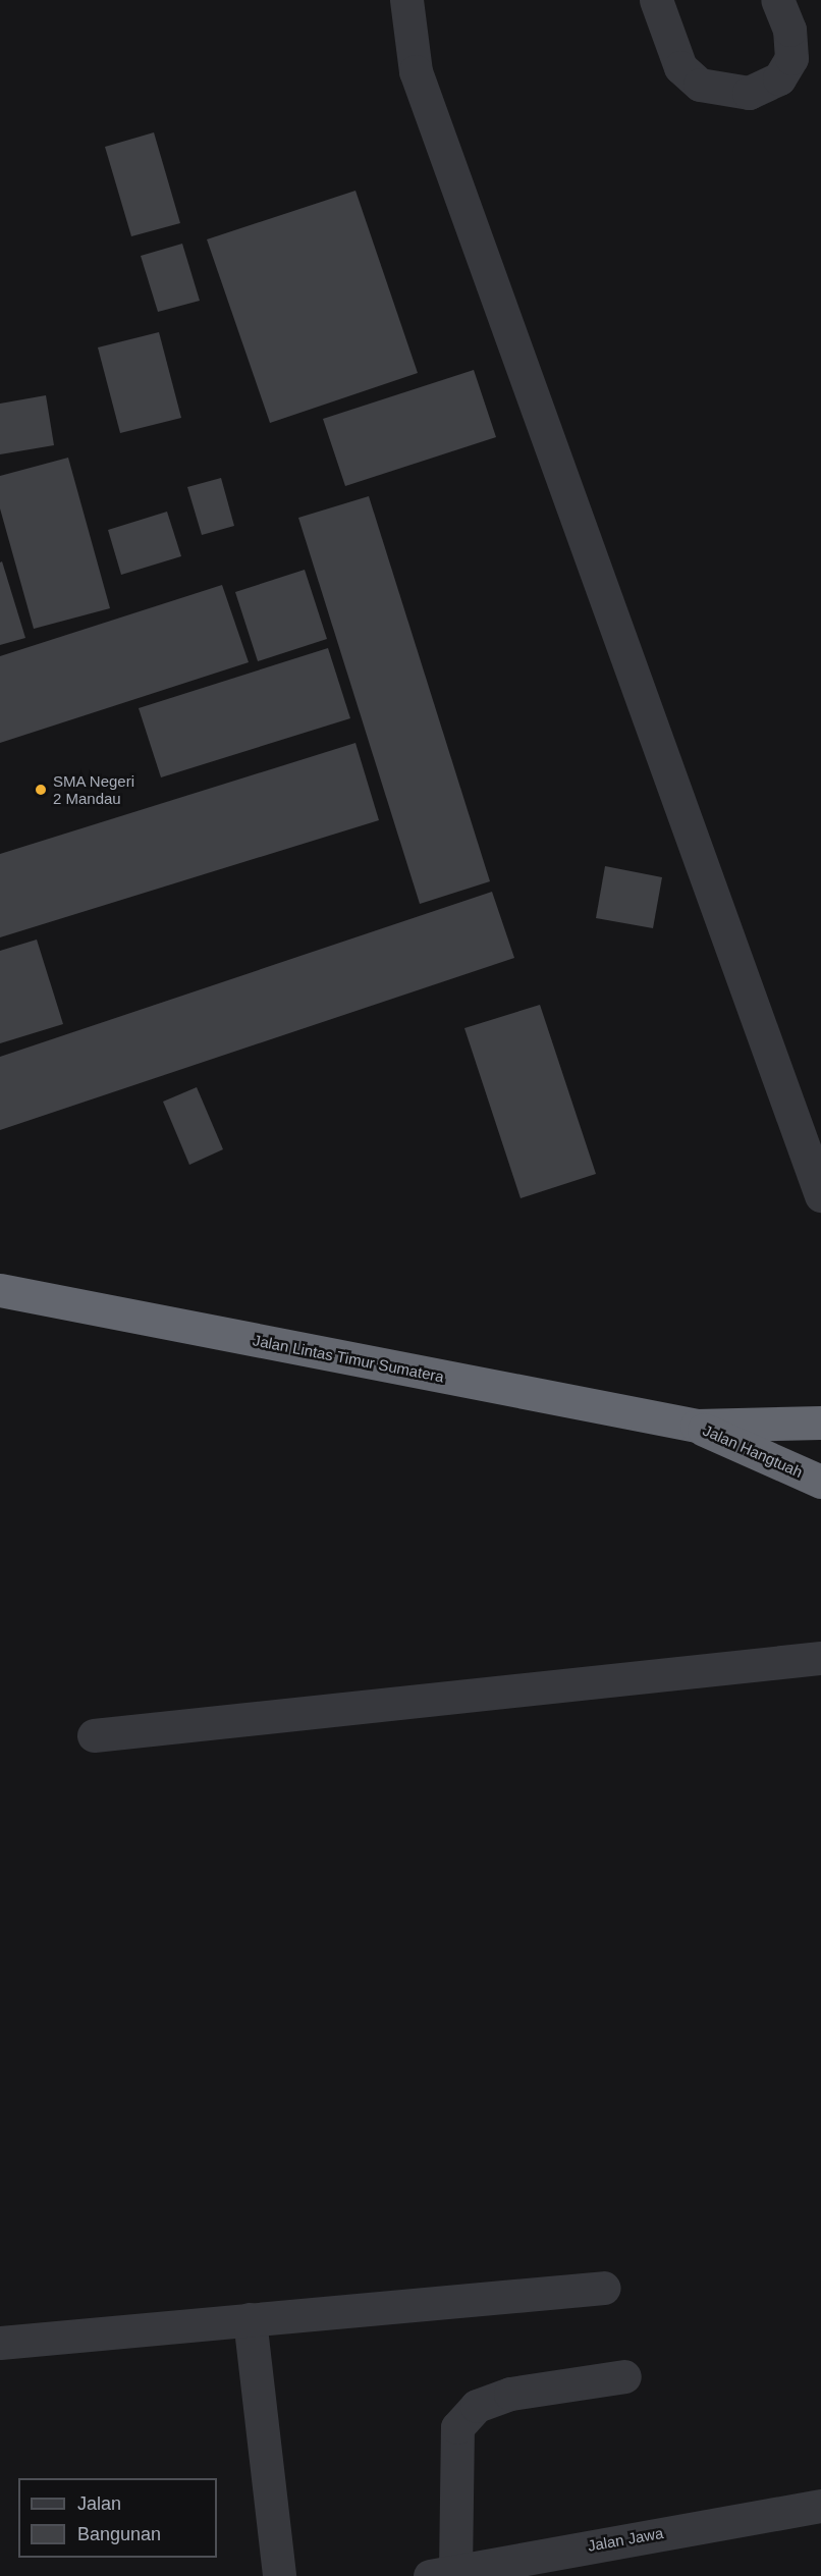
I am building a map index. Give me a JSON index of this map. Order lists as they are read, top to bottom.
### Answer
{
  "streets": {
    "highway": ["Jalan Lintas Timur Sumatera", "Jalan Hangtuah"],
    "street": ["Jalan Jawa"]
  },
  "crossings": [
    ["Jalan Lintas Timur Sumatera", "Jalan Hangtuah"]
  ],
  "places": ["SMA Negeri 2 Mandau"],
  "legend": ["Jalan", "Bangunan"]
}
